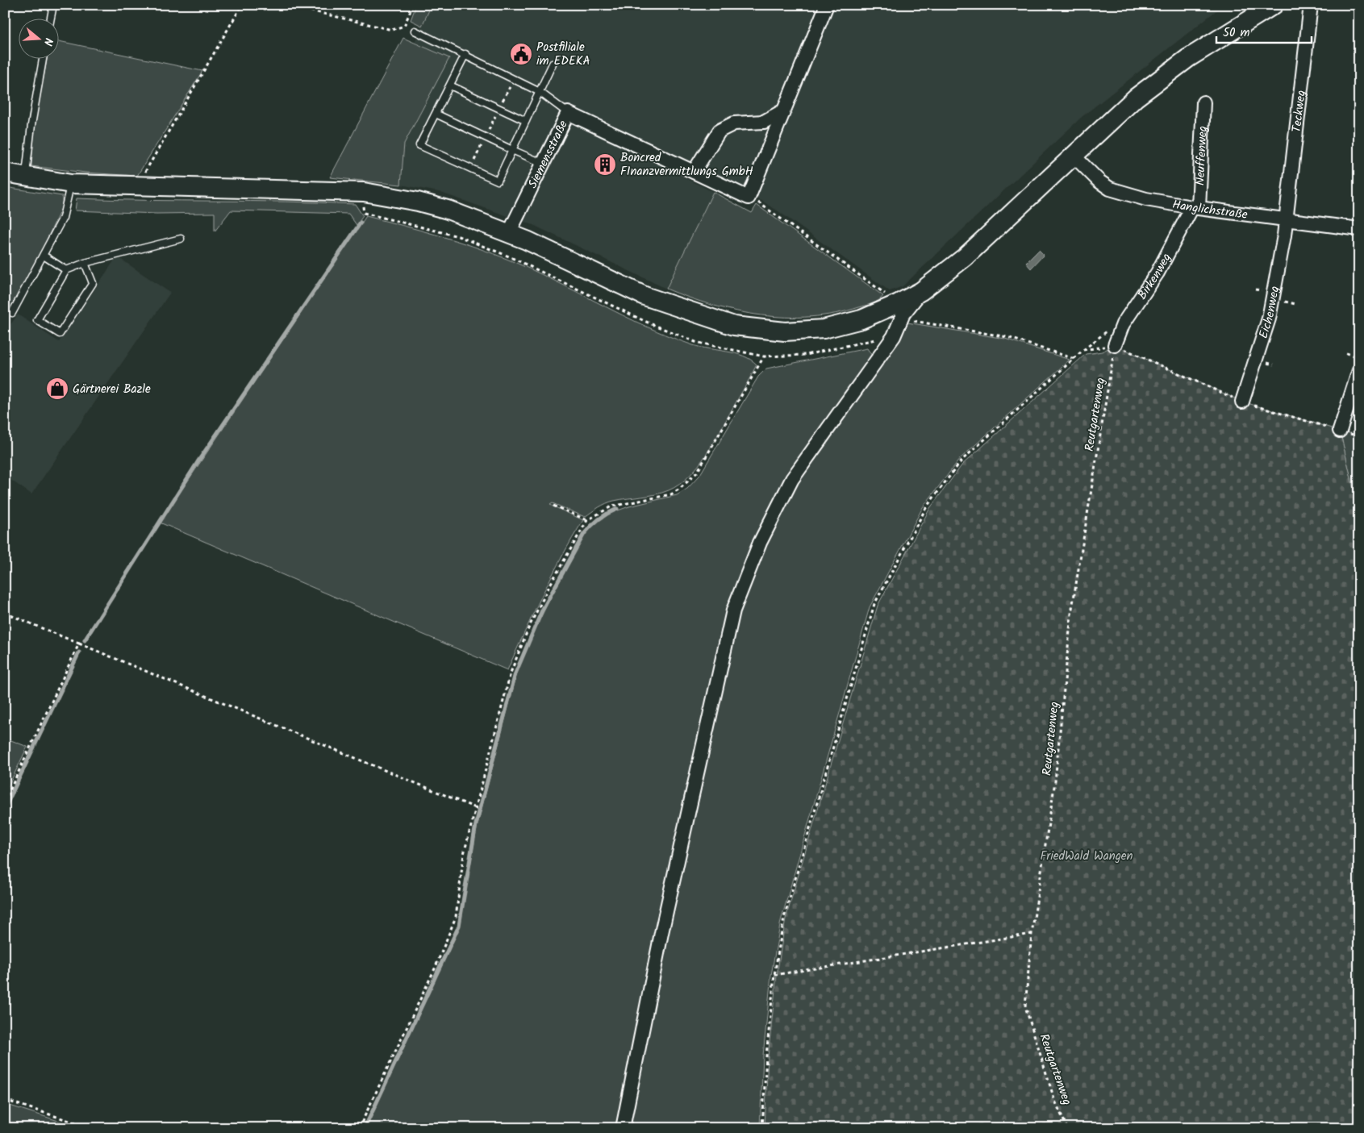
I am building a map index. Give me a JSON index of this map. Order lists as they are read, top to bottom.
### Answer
{
  "streets": {
    "street": [
      "Teckweg",
      "Siemensstraße",
      "Neuffenweg",
      "Hanglichstraße",
      "Birkenweg",
      "Eichenweg"
    ],
    "path": ["Reutgartenweg"]
  },
  "crossings": [
    ["Teckweg", "Hanglichstraße"],
    ["Teckweg", "Eichenweg"],
    ["Neuffenweg", "Hanglichstraße"],
    ["Neuffenweg", "Birkenweg"],
    ["Hanglichstraße", "Birkenweg"],
    ["Hanglichstraße", "Eichenweg"],
    ["Birkenweg", "Reutgartenweg"]
  ],
  "parks": ["FriedWald Wangen"],
  "places": {
    "public building": ["Postfiliale im EDEKA"],
    "building": ["Boncred FInanzvermittlungs GmbH"],
    "shop": ["Gärtnerei Bazle"]
  },
  "scale_bar": "50 m",
  "north": "right"
}
